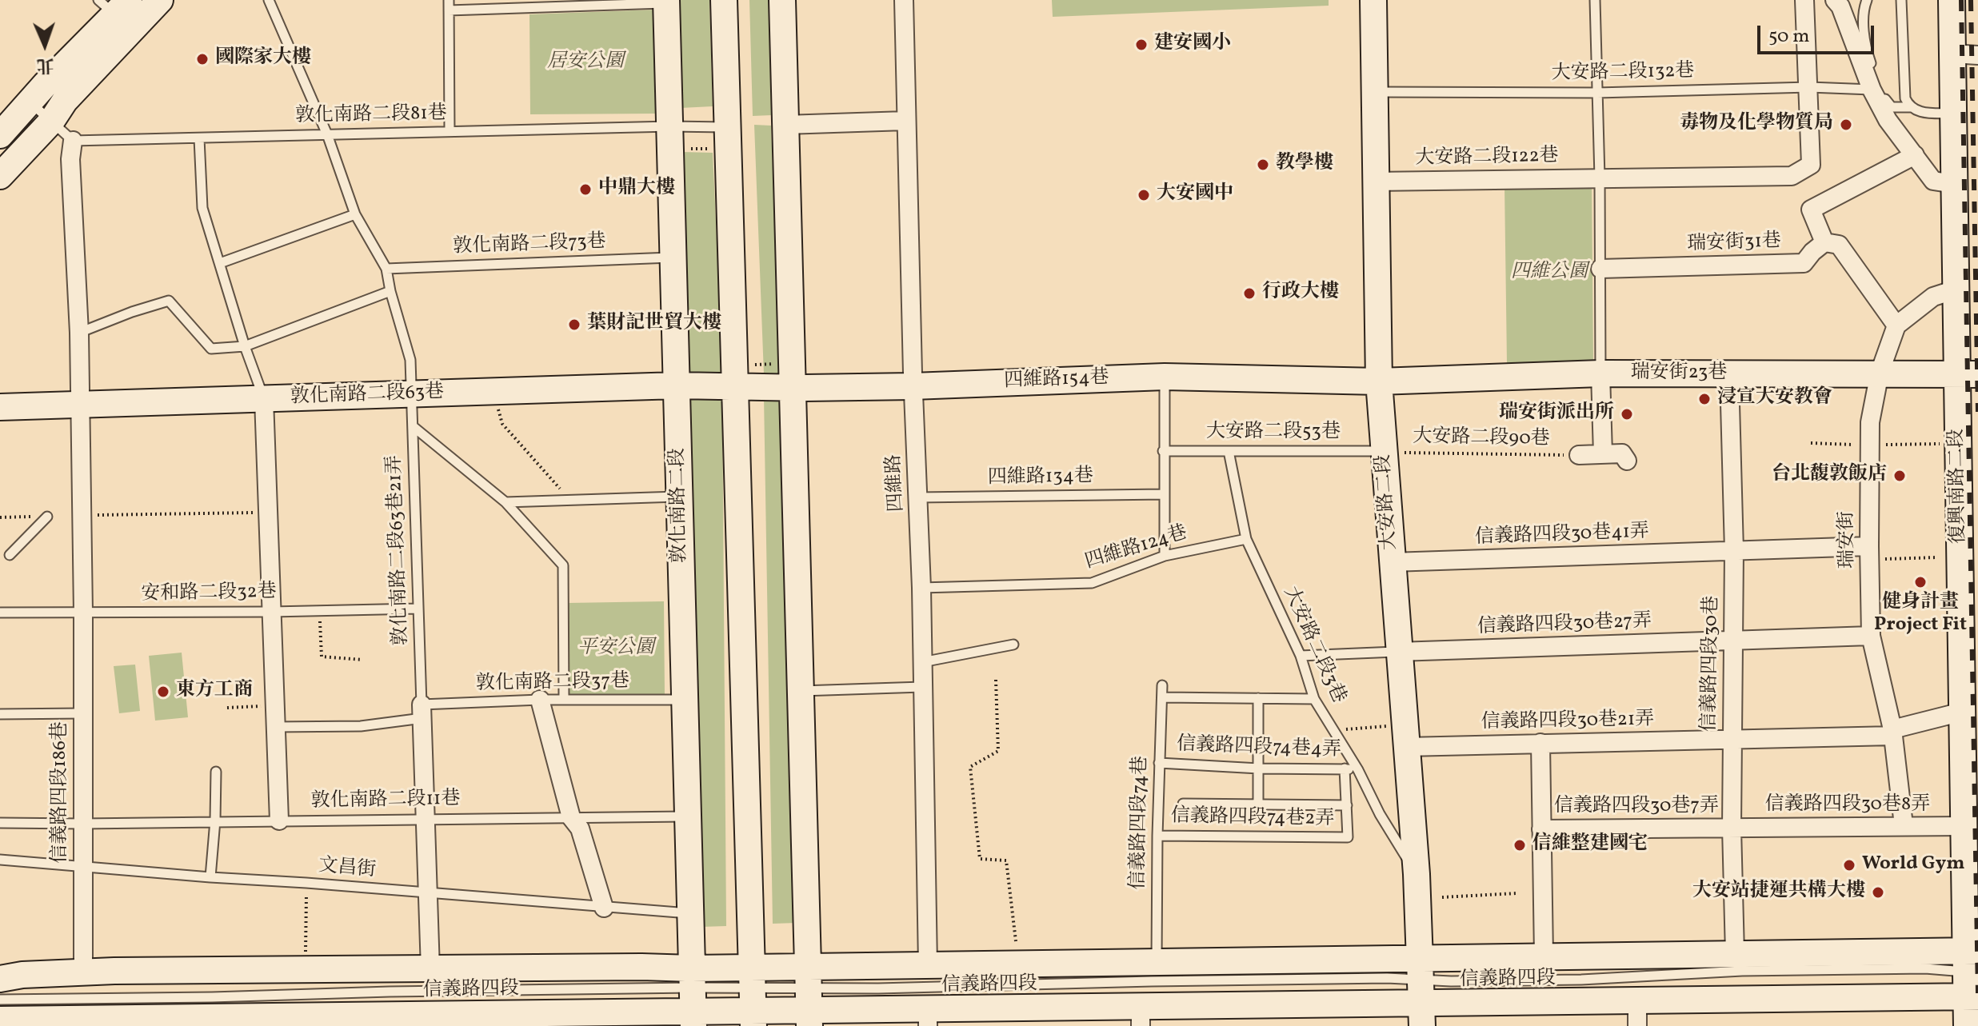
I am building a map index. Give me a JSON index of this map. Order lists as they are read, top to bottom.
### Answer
{
  "streets": {
    "main road": [
      "瑞安街23巷",
      "四維路154巷",
      "敦化南路二段63巷",
      "復興南路二段",
      "大安路二段",
      "敦化南路二段",
      "信義路四段"
    ],
    "street": [
      "大安路二段122巷",
      "瑞安街31巷",
      "四維路",
      "信義路四段30巷41弄",
      "瑞安街",
      "信義路四段30巷27弄",
      "信義路四段30巷",
      "信義路四段30巷21弄",
      "信義路四段186巷",
      "信義路四段30巷8弄",
      "信義路四段30巷7弄"
    ],
    "lane": [
      "大安路二段132巷",
      "敦化南路二段81巷",
      "敦化南路二段73巷",
      "大安路二段53巷",
      "四維路134巷",
      "四維路124巷",
      "敦化南路二段63巷21弄",
      "安和路二段32巷",
      "大安路二段3巷",
      "敦化南路二段37巷",
      "信義路四段74巷4弄",
      "敦化南路二段11巷",
      "信義路四段74巷2弄",
      "信義路四段74巷",
      "文昌街"
    ],
    "path": ["大安路二段90巷"]
  },
  "crossings": [
    ["大安路二段132巷", "大安路二段122巷"],
    ["大安路二段132巷", "大安路二段"],
    ["敦化南路二段81巷", "敦化南路二段"],
    ["敦化南路二段81巷", "敦化南路二段63巷21弄"],
    ["敦化南路二段81巷", "信義路四段186巷"],
    ["大安路二段122巷", "大安路二段"],
    ["敦化南路二段73巷", "敦化南路二段"],
    ["敦化南路二段73巷", "敦化南路二段63巷21弄"],
    ["瑞安街23巷", "四維路154巷"],
    ["瑞安街23巷", "復興南路二段"],
    ["瑞安街23巷", "大安路二段"],
    ["瑞安街23巷", "瑞安街"],
    ["瑞安街23巷", "信義路四段30巷"],
    ["四維路154巷", "敦化南路二段63巷"],
    ["四維路154巷", "四維路"],
    ["四維路154巷", "大安路二段"],
    ["敦化南路二段63巷", "敦化南路二段"],
    ["敦化南路二段63巷", "敦化南路二段63巷21弄"],
    ["敦化南路二段63巷", "信義路四段186巷"],
    ["大安路二段53巷", "大安路二段90巷"],
    ["大安路二段53巷", "大安路二段"],
    ["大安路二段53巷", "大安路二段3巷"],
    ["大安路二段90巷", "大安路二段"],
    ["四維路134巷", "四維路"],
    ["四維路", "四維路124巷"],
    ["四維路", "信義路四段"],
    ["復興南路二段", "信義路四段30巷21弄"],
    ["復興南路二段", "信義路四段30巷8弄"],
    ["復興南路二段", "信義路四段"],
    ["大安路二段", "信義路四段30巷41弄"],
    ["大安路二段", "信義路四段30巷27弄"],
    ["大安路二段", "大安路二段3巷"],
    ["大安路二段", "信義路四段30巷21弄"],
    ["大安路二段", "信義路四段"],
    ["敦化南路二段", "敦化南路二段37巷"],
    ["敦化南路二段", "敦化南路二段11巷"],
    ["敦化南路二段", "文昌街"],
    ["敦化南路二段", "信義路四段"],
    ["信義路四段30巷41弄", "瑞安街"],
    ["信義路四段30巷41弄", "信義路四段30巷"],
    ["瑞安街", "信義路四段30巷27弄"],
    ["瑞安街", "信義路四段30巷21弄"],
    ["瑞安街", "信義路四段30巷8弄"],
    ["四維路124巷", "大安路二段3巷"],
    ["敦化南路二段63巷21弄", "安和路二段32巷"],
    ["敦化南路二段63巷21弄", "敦化南路二段37巷"],
    ["安和路二段32巷", "信義路四段186巷"],
    ["信義路四段30巷27弄", "信義路四段30巷"],
    ["大安路二段3巷", "信義路四段74巷4弄"],
    ["信義路四段30巷", "信義路四段30巷21弄"],
    ["信義路四段30巷", "信義路四段30巷8弄"],
    ["信義路四段30巷", "信義路四段30巷7弄"],
    ["信義路四段30巷", "信義路四段"],
    ["信義路四段74巷4弄", "信義路四段74巷"],
    ["信義路四段186巷", "敦化南路二段11巷"],
    ["信義路四段186巷", "文昌街"],
    ["信義路四段186巷", "信義路四段"],
    ["信義路四段30巷8弄", "信義路四段30巷7弄"],
    ["信義路四段74巷2弄", "信義路四段74巷"],
    ["信義路四段74巷", "信義路四段"]
  ],
  "parks": ["居安公園", "四維公園", "平安公園"],
  "places": [
    "建安國小",
    "國際家大樓",
    "毒物及化學物質局",
    "教學樓",
    "中鼎大樓",
    "大安國中",
    "行政大樓",
    "葉財記世貿大樓",
    "浸宣大安教會",
    "瑞安街派出所",
    "台北馥敦飯店",
    "健身計畫 Project Fit",
    "東方工商",
    "信維整建國宅",
    "World Gym",
    "大安站捷運共構大樓"
  ],
  "scale_bar": "50 m",
  "north": "bottom"
}
